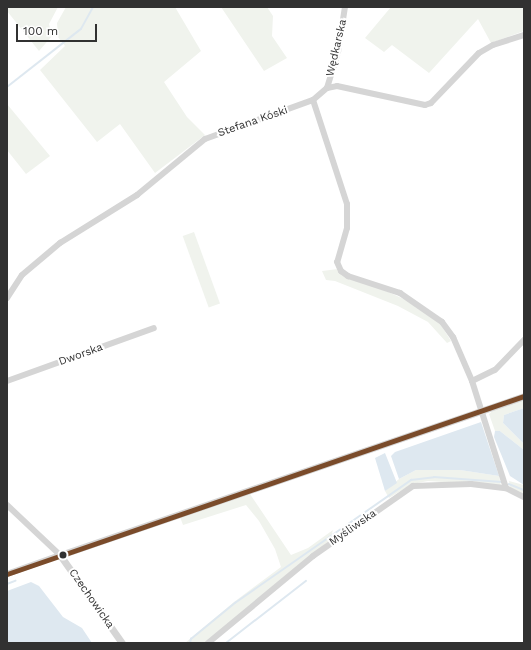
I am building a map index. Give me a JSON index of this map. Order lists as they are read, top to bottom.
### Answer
{
  "streets": {
    "street": [
      "Wędkarska",
      "Stefana Kóski",
      "Dworska",
      "Myśliwska",
      "Czechowicka"
    ]
  },
  "crossings": [
    ["Wędkarska", "Stefana Kóski"]
  ],
  "scale_bar": "100 m"
}
